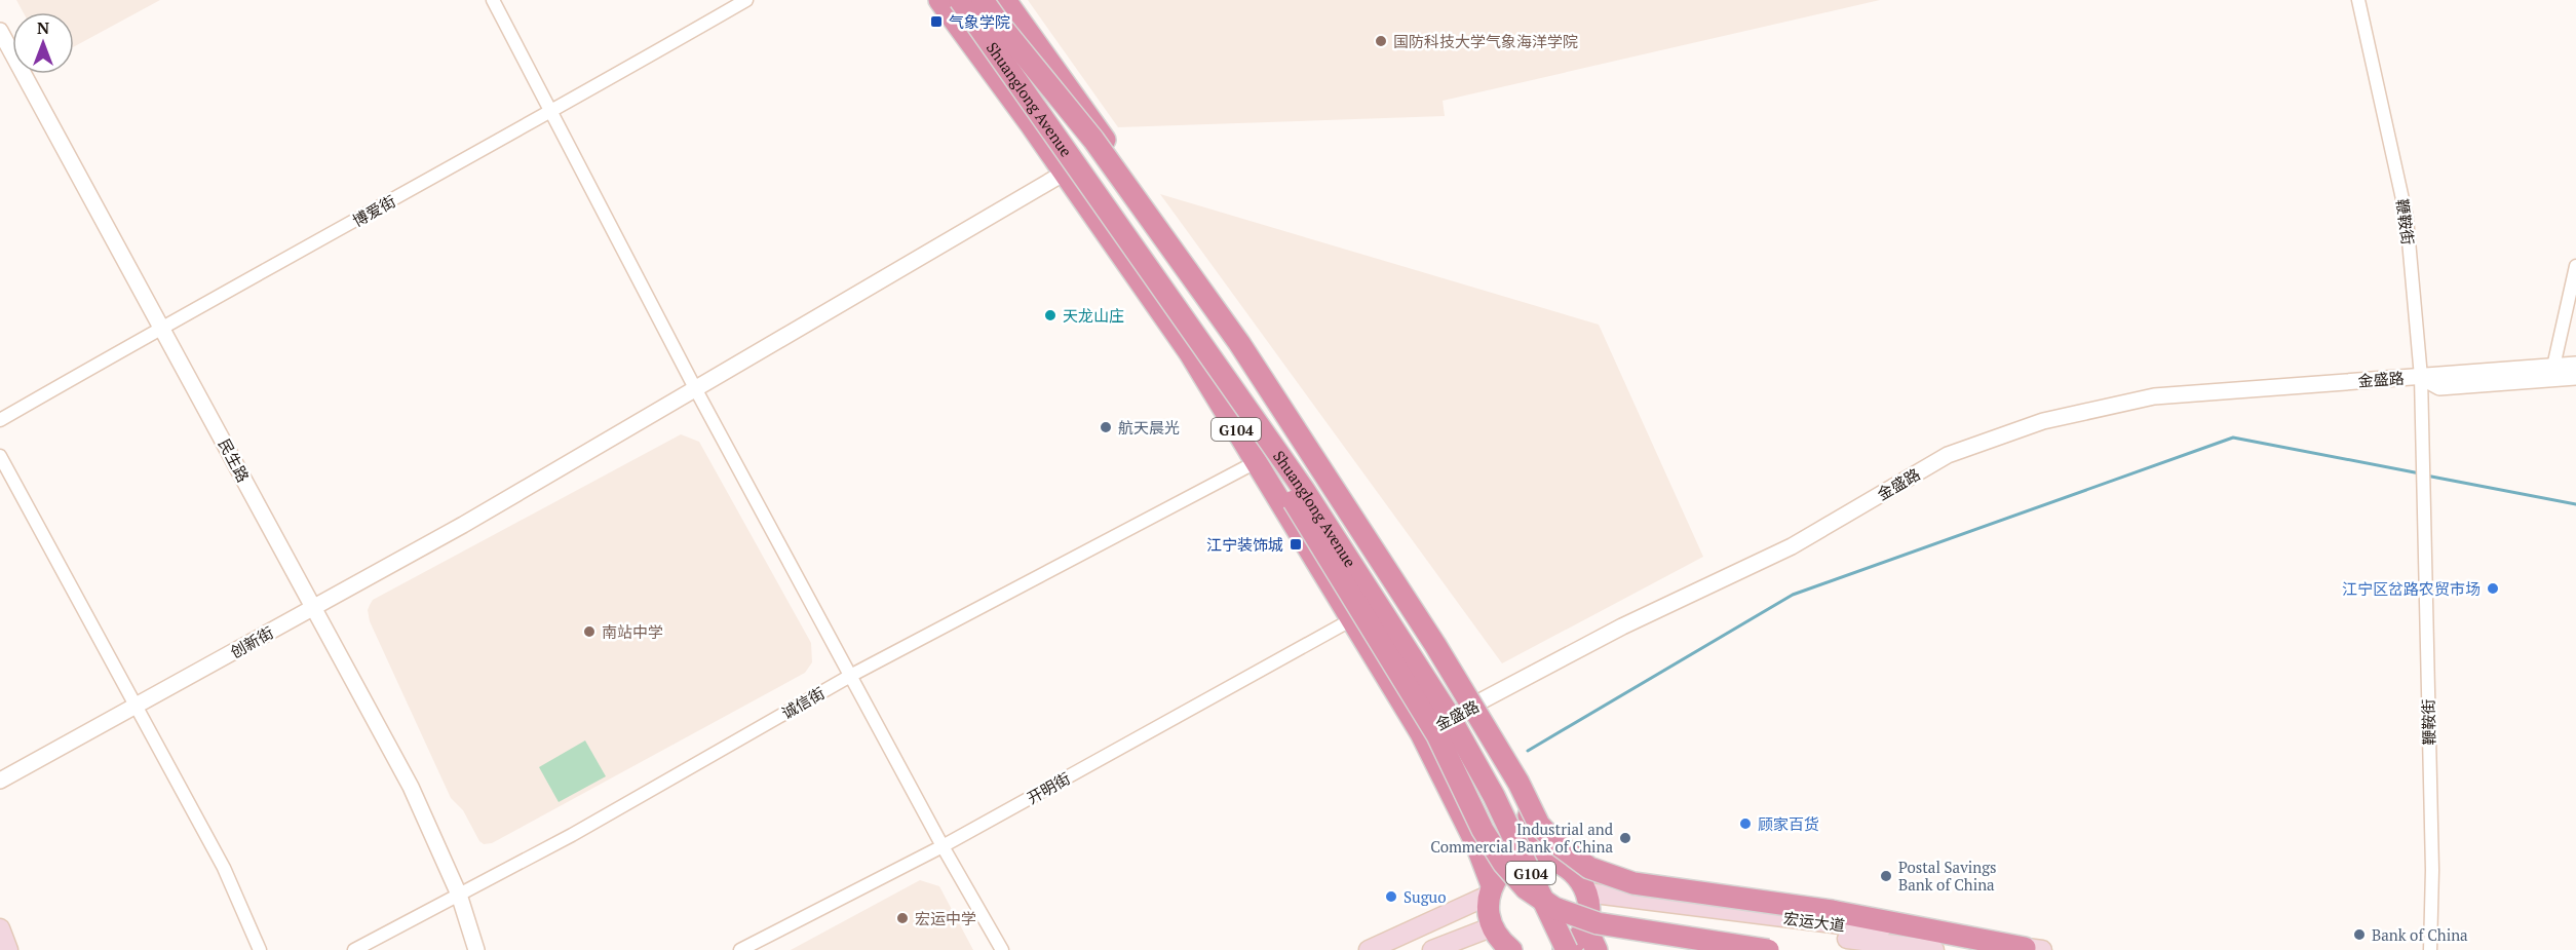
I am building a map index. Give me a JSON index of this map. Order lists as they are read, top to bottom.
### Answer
{
  "streets": {
    "highway": ["Shuanglong Avenue", "G104"],
    "main road": ["宏运大道"],
    "street": [
      "博爱街",
      "鞭鞍街",
      "金盛路",
      "民生路",
      "创新街",
      "诚信街",
      "开明街"
    ]
  },
  "crossings": [
    ["Shuanglong Avenue", "金盛路"],
    ["Shuanglong Avenue", "创新街"],
    ["Shuanglong Avenue", "诚信街"],
    ["Shuanglong Avenue", "开明街"],
    ["博爱街", "民生路"],
    ["鞭鞍街", "金盛路"],
    ["金盛路", "G104"],
    ["民生路", "创新街"],
    ["民生路", "诚信街"]
  ],
  "places": {
    "transit": ["气象学院", "江宁装饰城"],
    "other": [
      "国防科技大学气象海洋学院",
      "天龙山庄",
      "航天晨光",
      "江宁区岔路农贸市场",
      "南站中学",
      "顾家百货",
      "Industrial and Commercial Bank of China",
      "Postal Savings Bank of China",
      "Suguo",
      "宏运中学",
      "Bank of China"
    ]
  },
  "north": "top"
}
